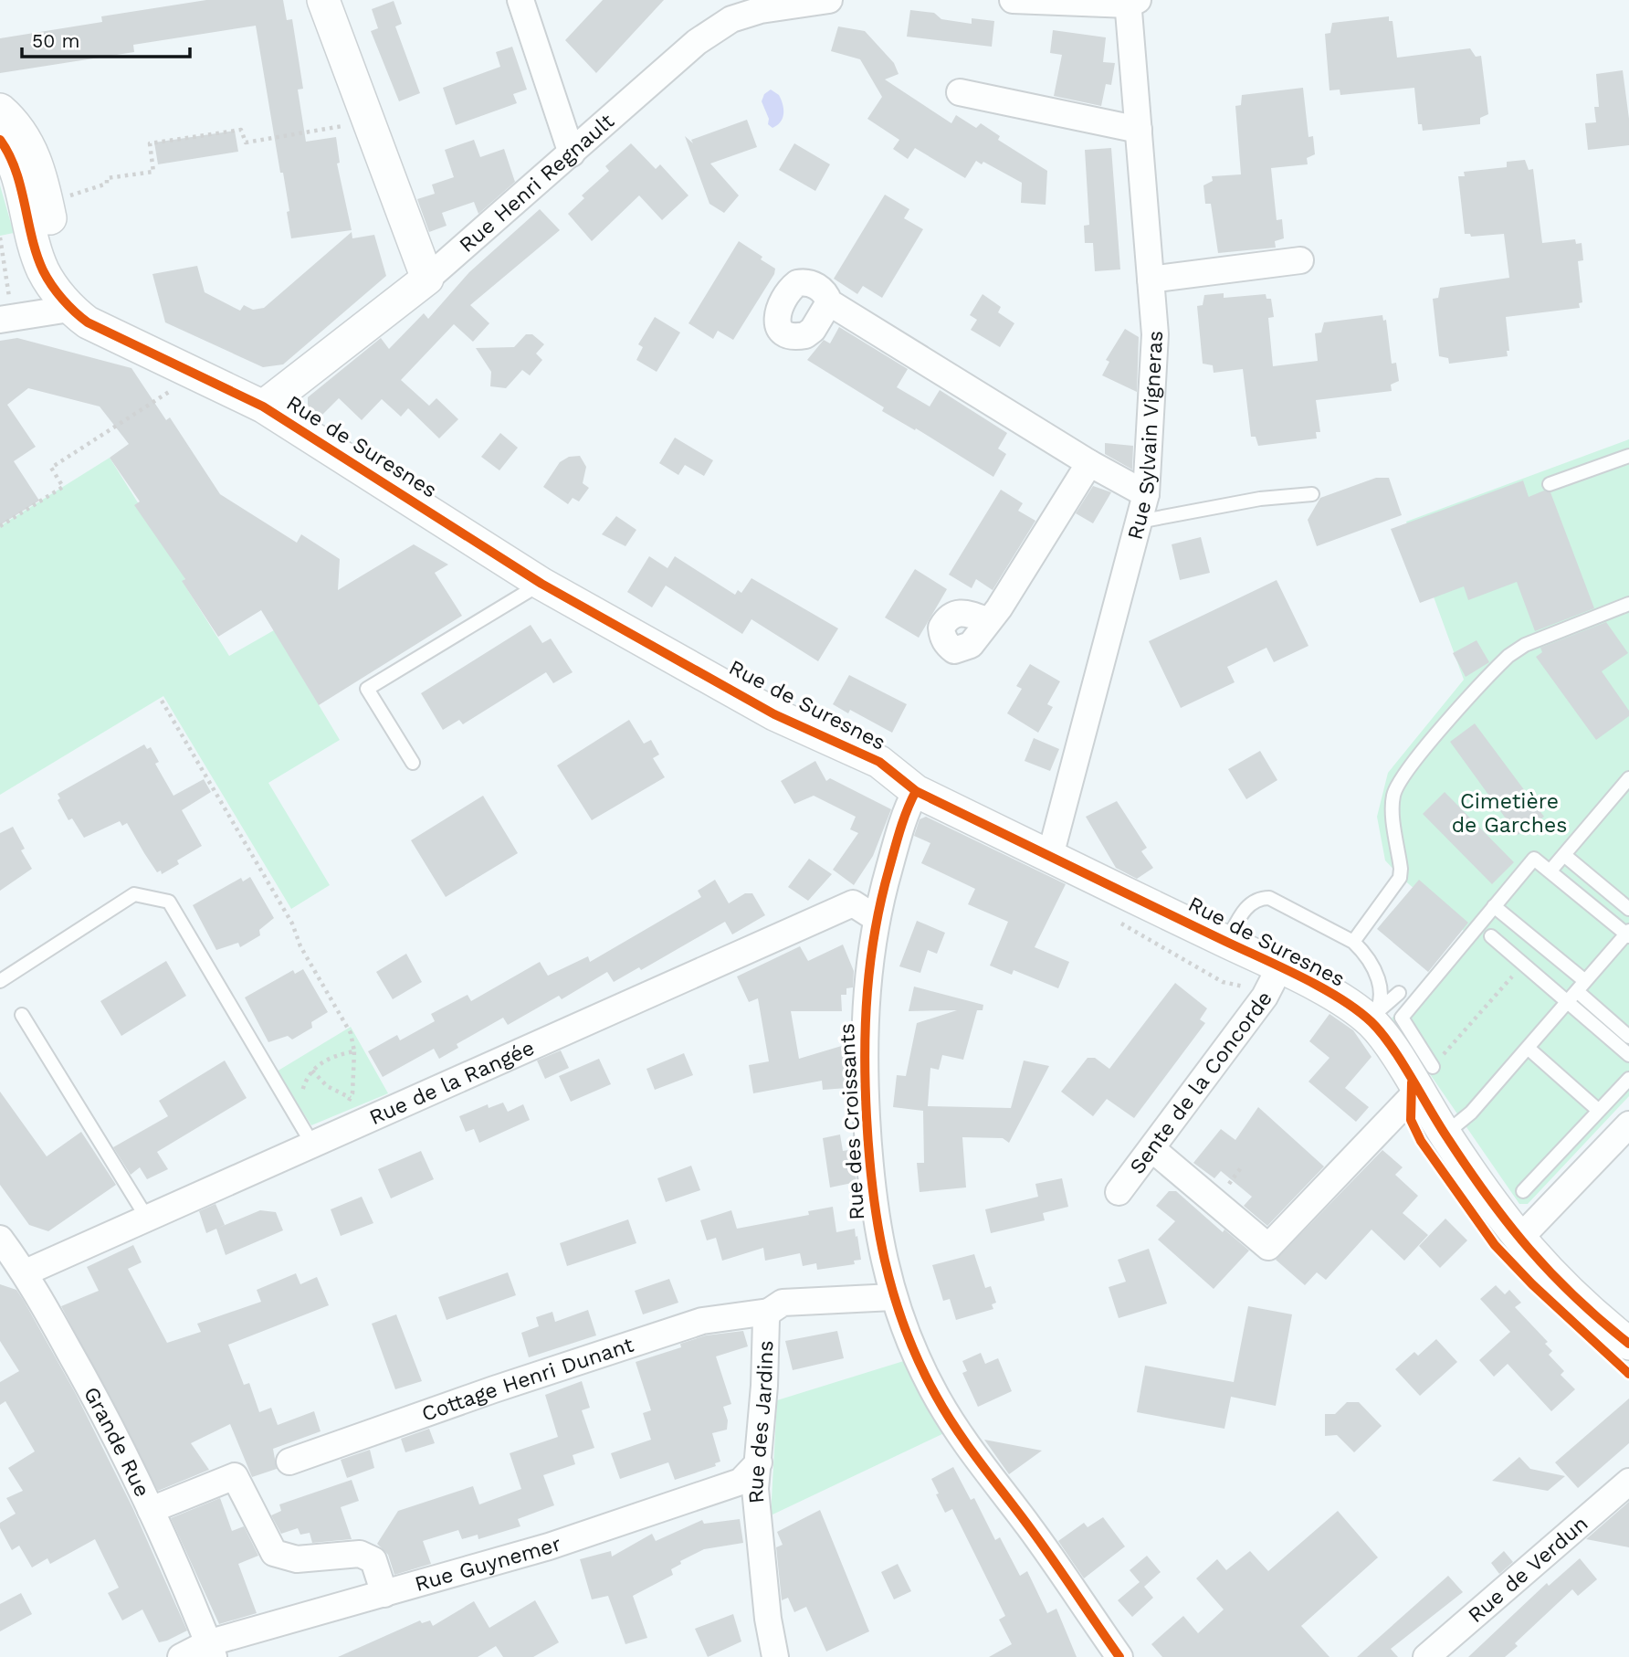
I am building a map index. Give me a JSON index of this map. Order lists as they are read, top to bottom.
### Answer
{
  "streets": {
    "street": [
      "Rue Henri Regnault",
      "Rue Sylvain Vigneras",
      "Rue de Suresnes",
      "Sente de la Concorde",
      "Rue de la Rangée",
      "Rue des Croissants",
      "Cottage Henri Dunant",
      "Rue des Jardins",
      "Grande Rue",
      "Rue Guynemer",
      "Rue de Verdun"
    ]
  },
  "crossings": [
    ["Rue Henri Regnault", "Rue de Suresnes"],
    ["Rue Sylvain Vigneras", "Rue de Suresnes"],
    ["Rue de Suresnes", "Sente de la Concorde"],
    ["Rue de Suresnes", "Rue des Croissants"],
    ["Rue de la Rangée", "Rue des Croissants"],
    ["Rue de la Rangée", "Grande Rue"],
    ["Rue des Croissants", "Rue des Jardins"],
    ["Cottage Henri Dunant", "Rue des Jardins"],
    ["Rue des Jardins", "Rue Guynemer"],
    ["Grande Rue", "Rue Guynemer"]
  ],
  "parks": ["Cimetière de Garches"],
  "scale_bar": "50 m"
}
